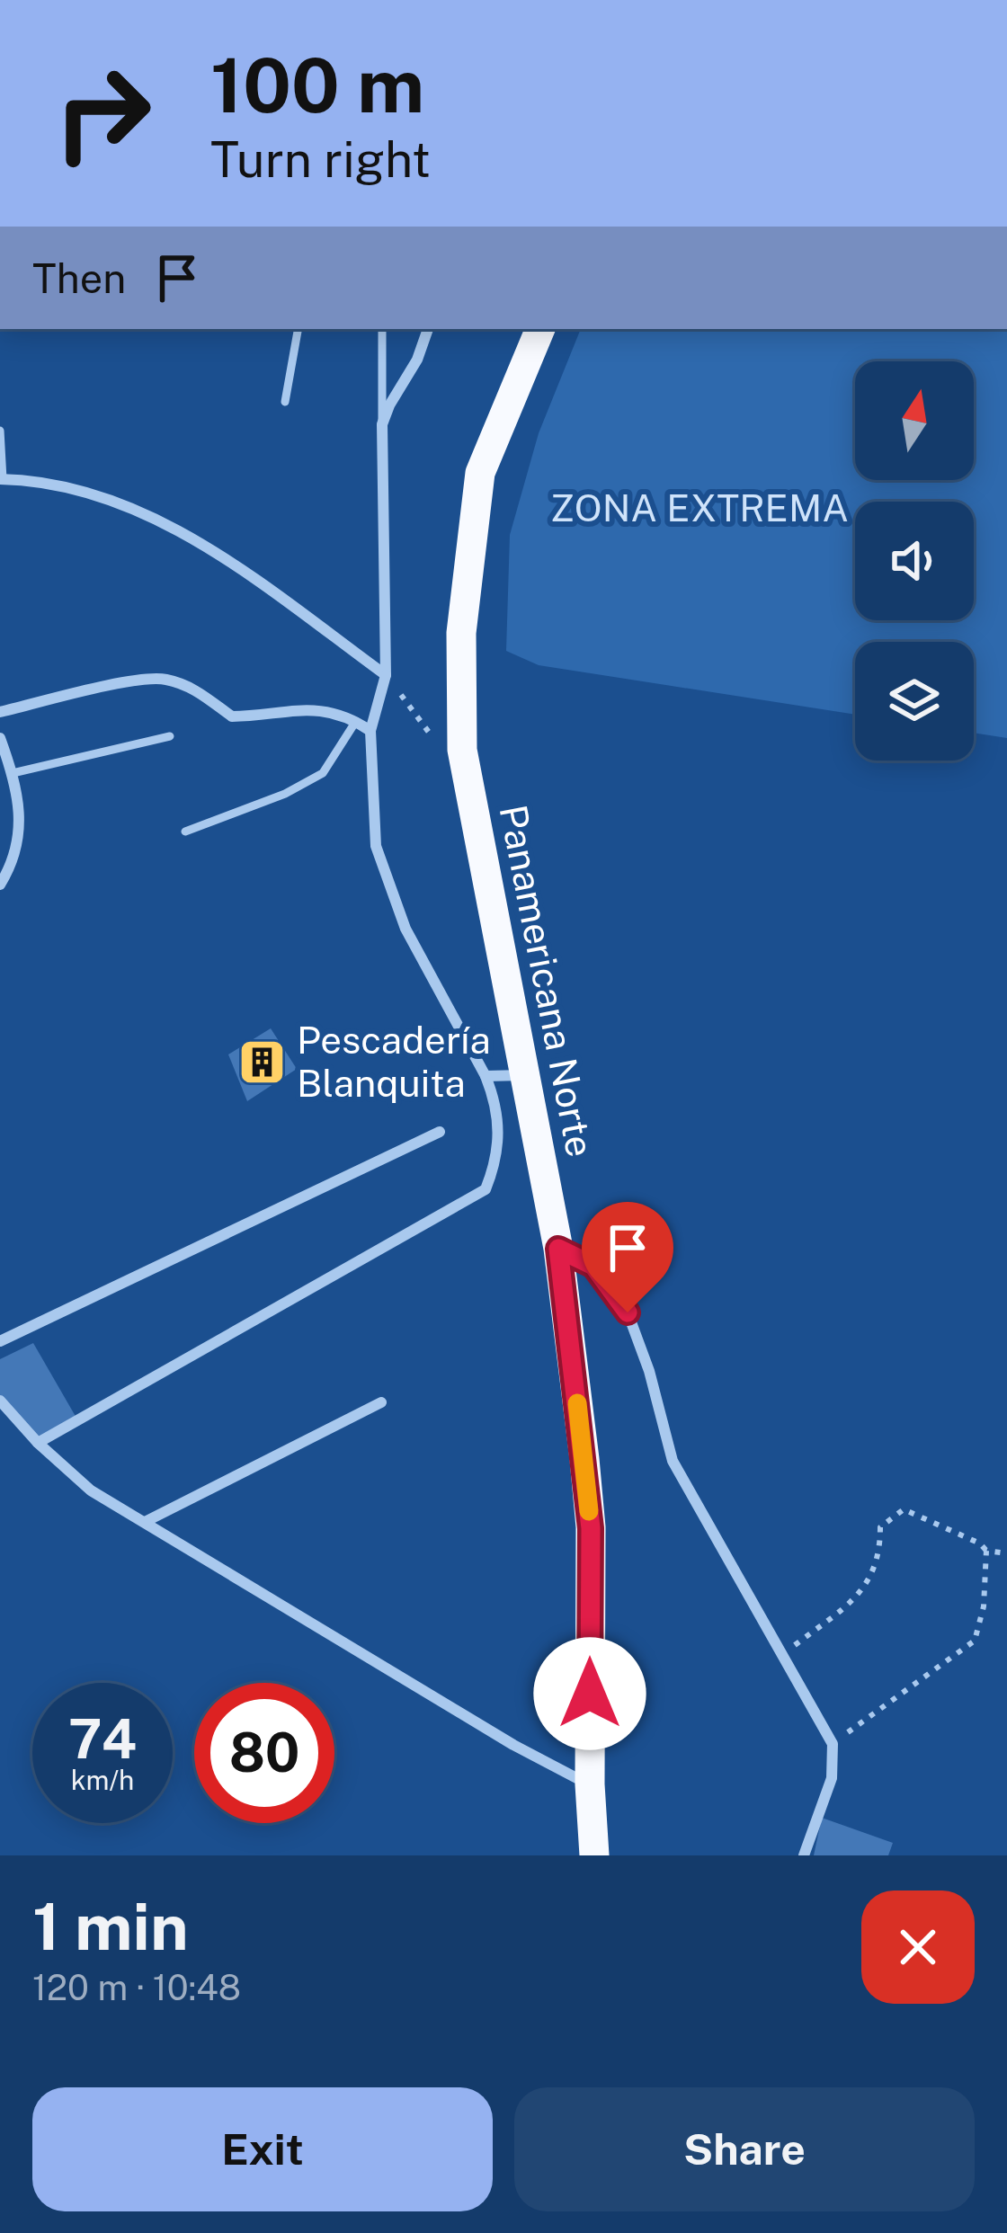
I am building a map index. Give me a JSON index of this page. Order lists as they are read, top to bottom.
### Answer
{
  "streets": {
    "highway": ["Panamericana Norte"]
  },
  "parks": ["ZONA EXTREMA"],
  "places": {
    "building": ["Pescadería Blanquita"]
  },
  "north": "top",
  "page": {
    "turn": ["100 m", "Turn right"],
    "then": "Then",
    "speed": "74 km/h",
    "limit": "80",
    "heading": ["1 min", "120 m · 10:48"],
    "buttons": ["Exit", "Share"]
  }
}
